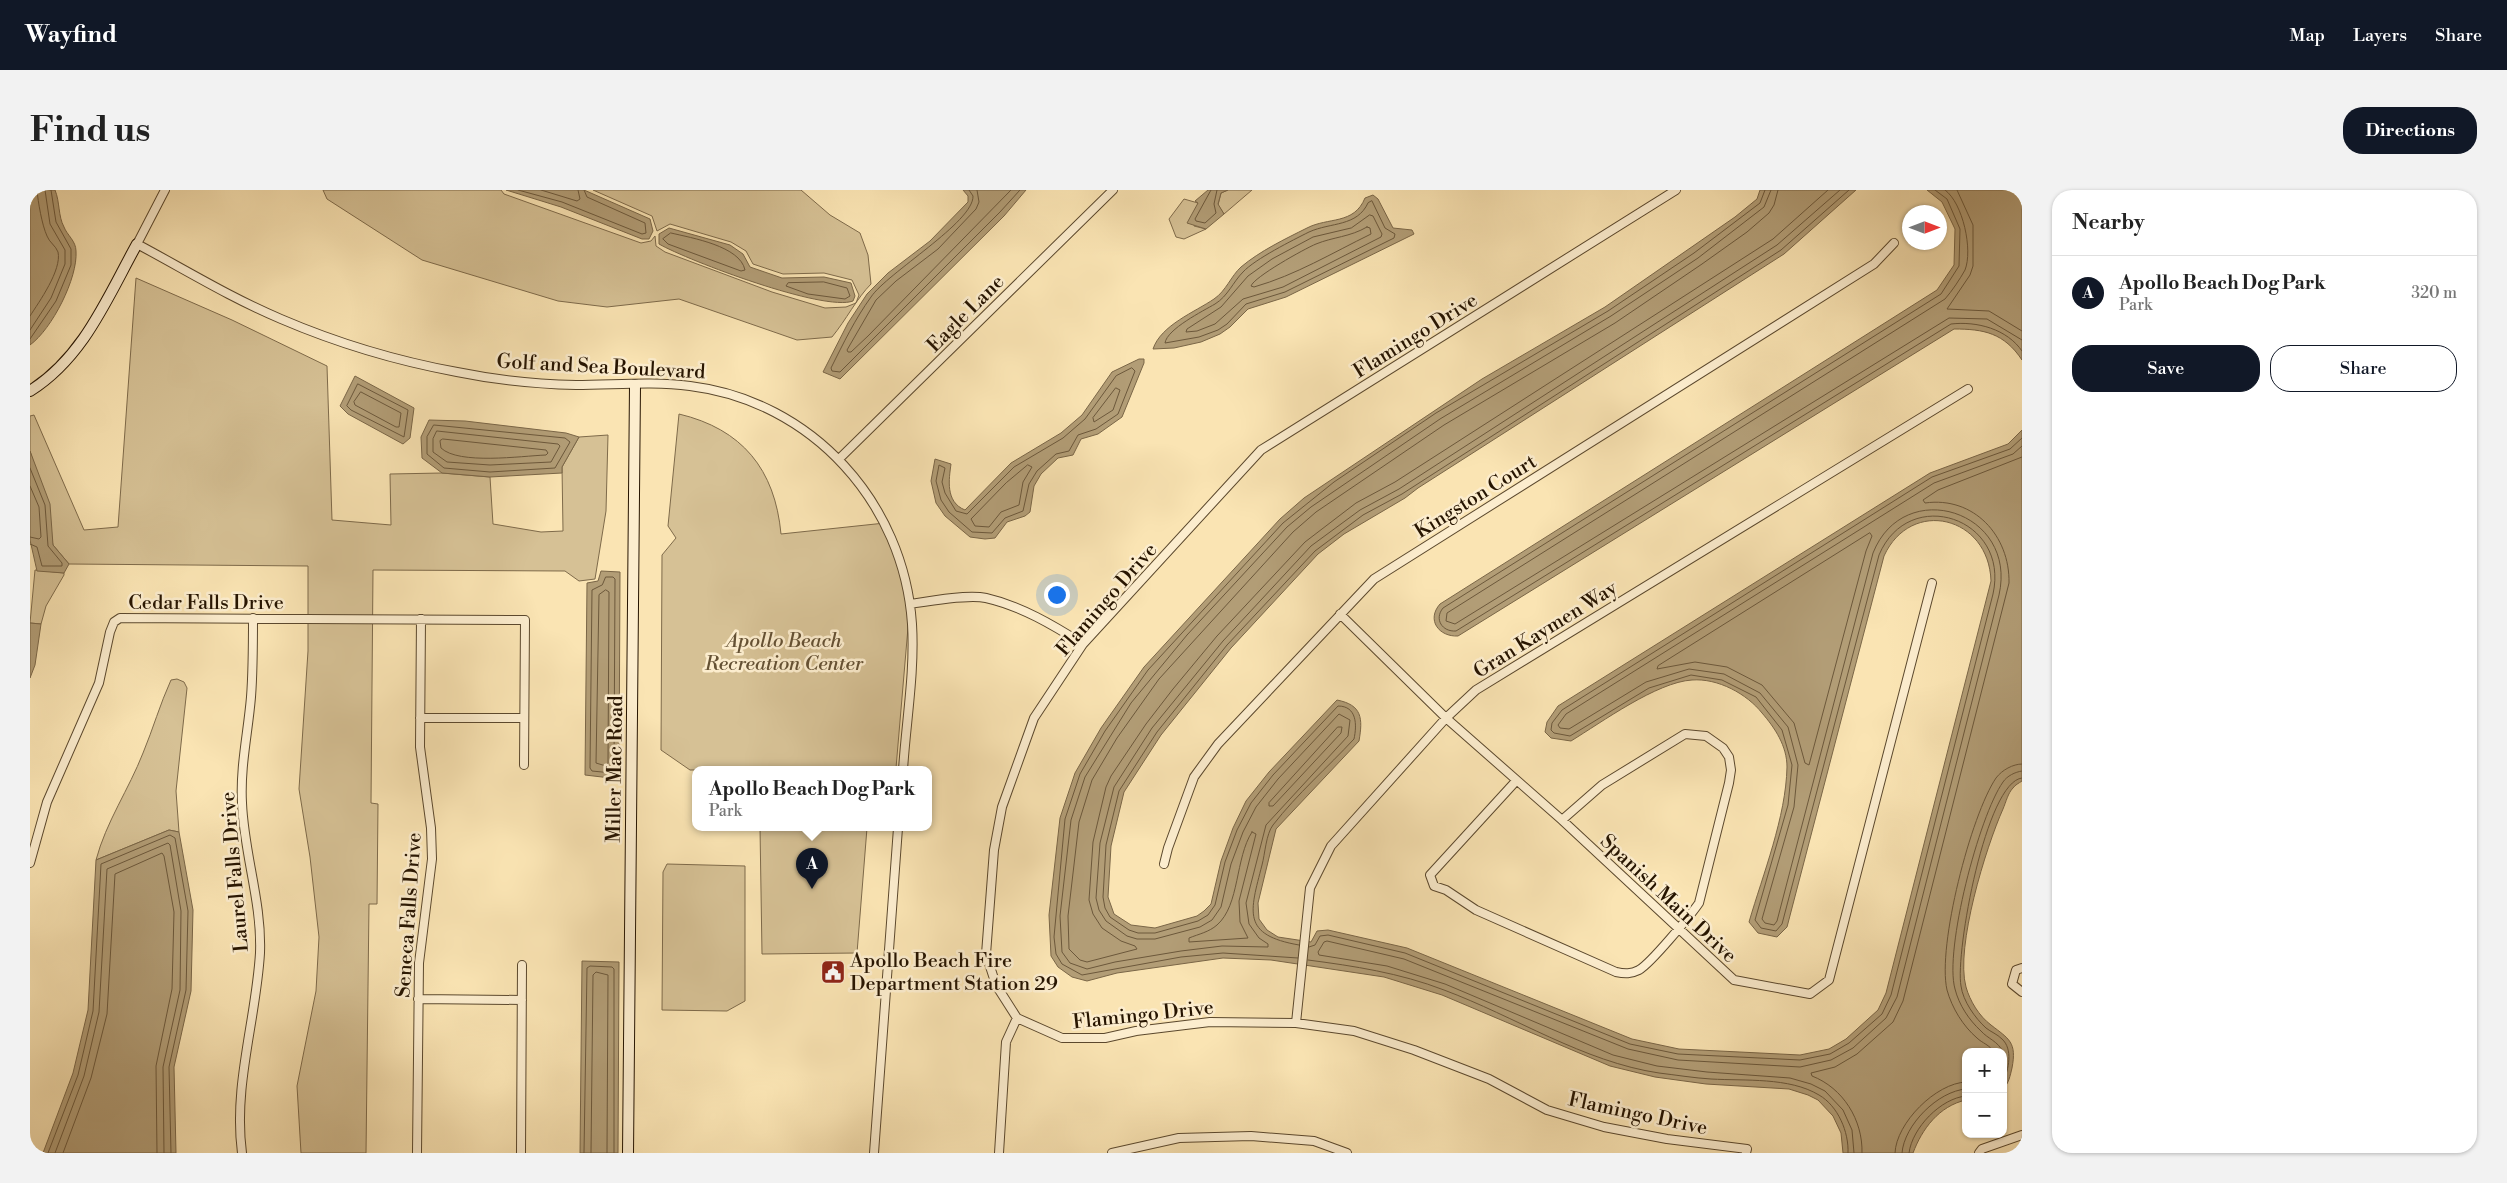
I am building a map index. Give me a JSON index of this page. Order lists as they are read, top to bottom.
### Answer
{
  "streets": {
    "street": [
      "Eagle Lane",
      "Flamingo Drive",
      "Golf and Sea Boulevard",
      "Kingston Court",
      "Cedar Falls Drive",
      "Gran Kaymen Way",
      "Miller Mac Road",
      "Laurel Falls Drive",
      "Spanish Main Drive",
      "Seneca Falls Drive"
    ]
  },
  "crossings": [
    ["Eagle Lane", "Golf and Sea Boulevard"],
    ["Flamingo Drive", "Gran Kaymen Way"],
    ["Golf and Sea Boulevard", "Miller Mac Road"],
    ["Kingston Court", "Spanish Main Drive"],
    ["Cedar Falls Drive", "Laurel Falls Drive"],
    ["Cedar Falls Drive", "Seneca Falls Drive"],
    ["Gran Kaymen Way", "Spanish Main Drive"]
  ],
  "parks": ["Apollo Beach Recreation Center"],
  "places": {
    "public building": ["Apollo Beach Fire Department Station 29"]
  },
  "north": "right",
  "page": {
    "header": "Wayfind",
    "nav": ["Map", "Layers", "Share"],
    "buttons": [
      "Directions",
      ["Save", "Share"]
    ],
    "title": "Find us",
    "heading": "Nearby",
    "list": [
      {
        "mark": "A",
        "name": "Apollo Beach Dog Park",
        "note": "Park",
        "value": "320 m"
      }
    ],
    "popup": ["Apollo Beach Dog Park", "Park"],
    "pins": "A",
    "map_buttons": ["+", "−"]
  }
}
